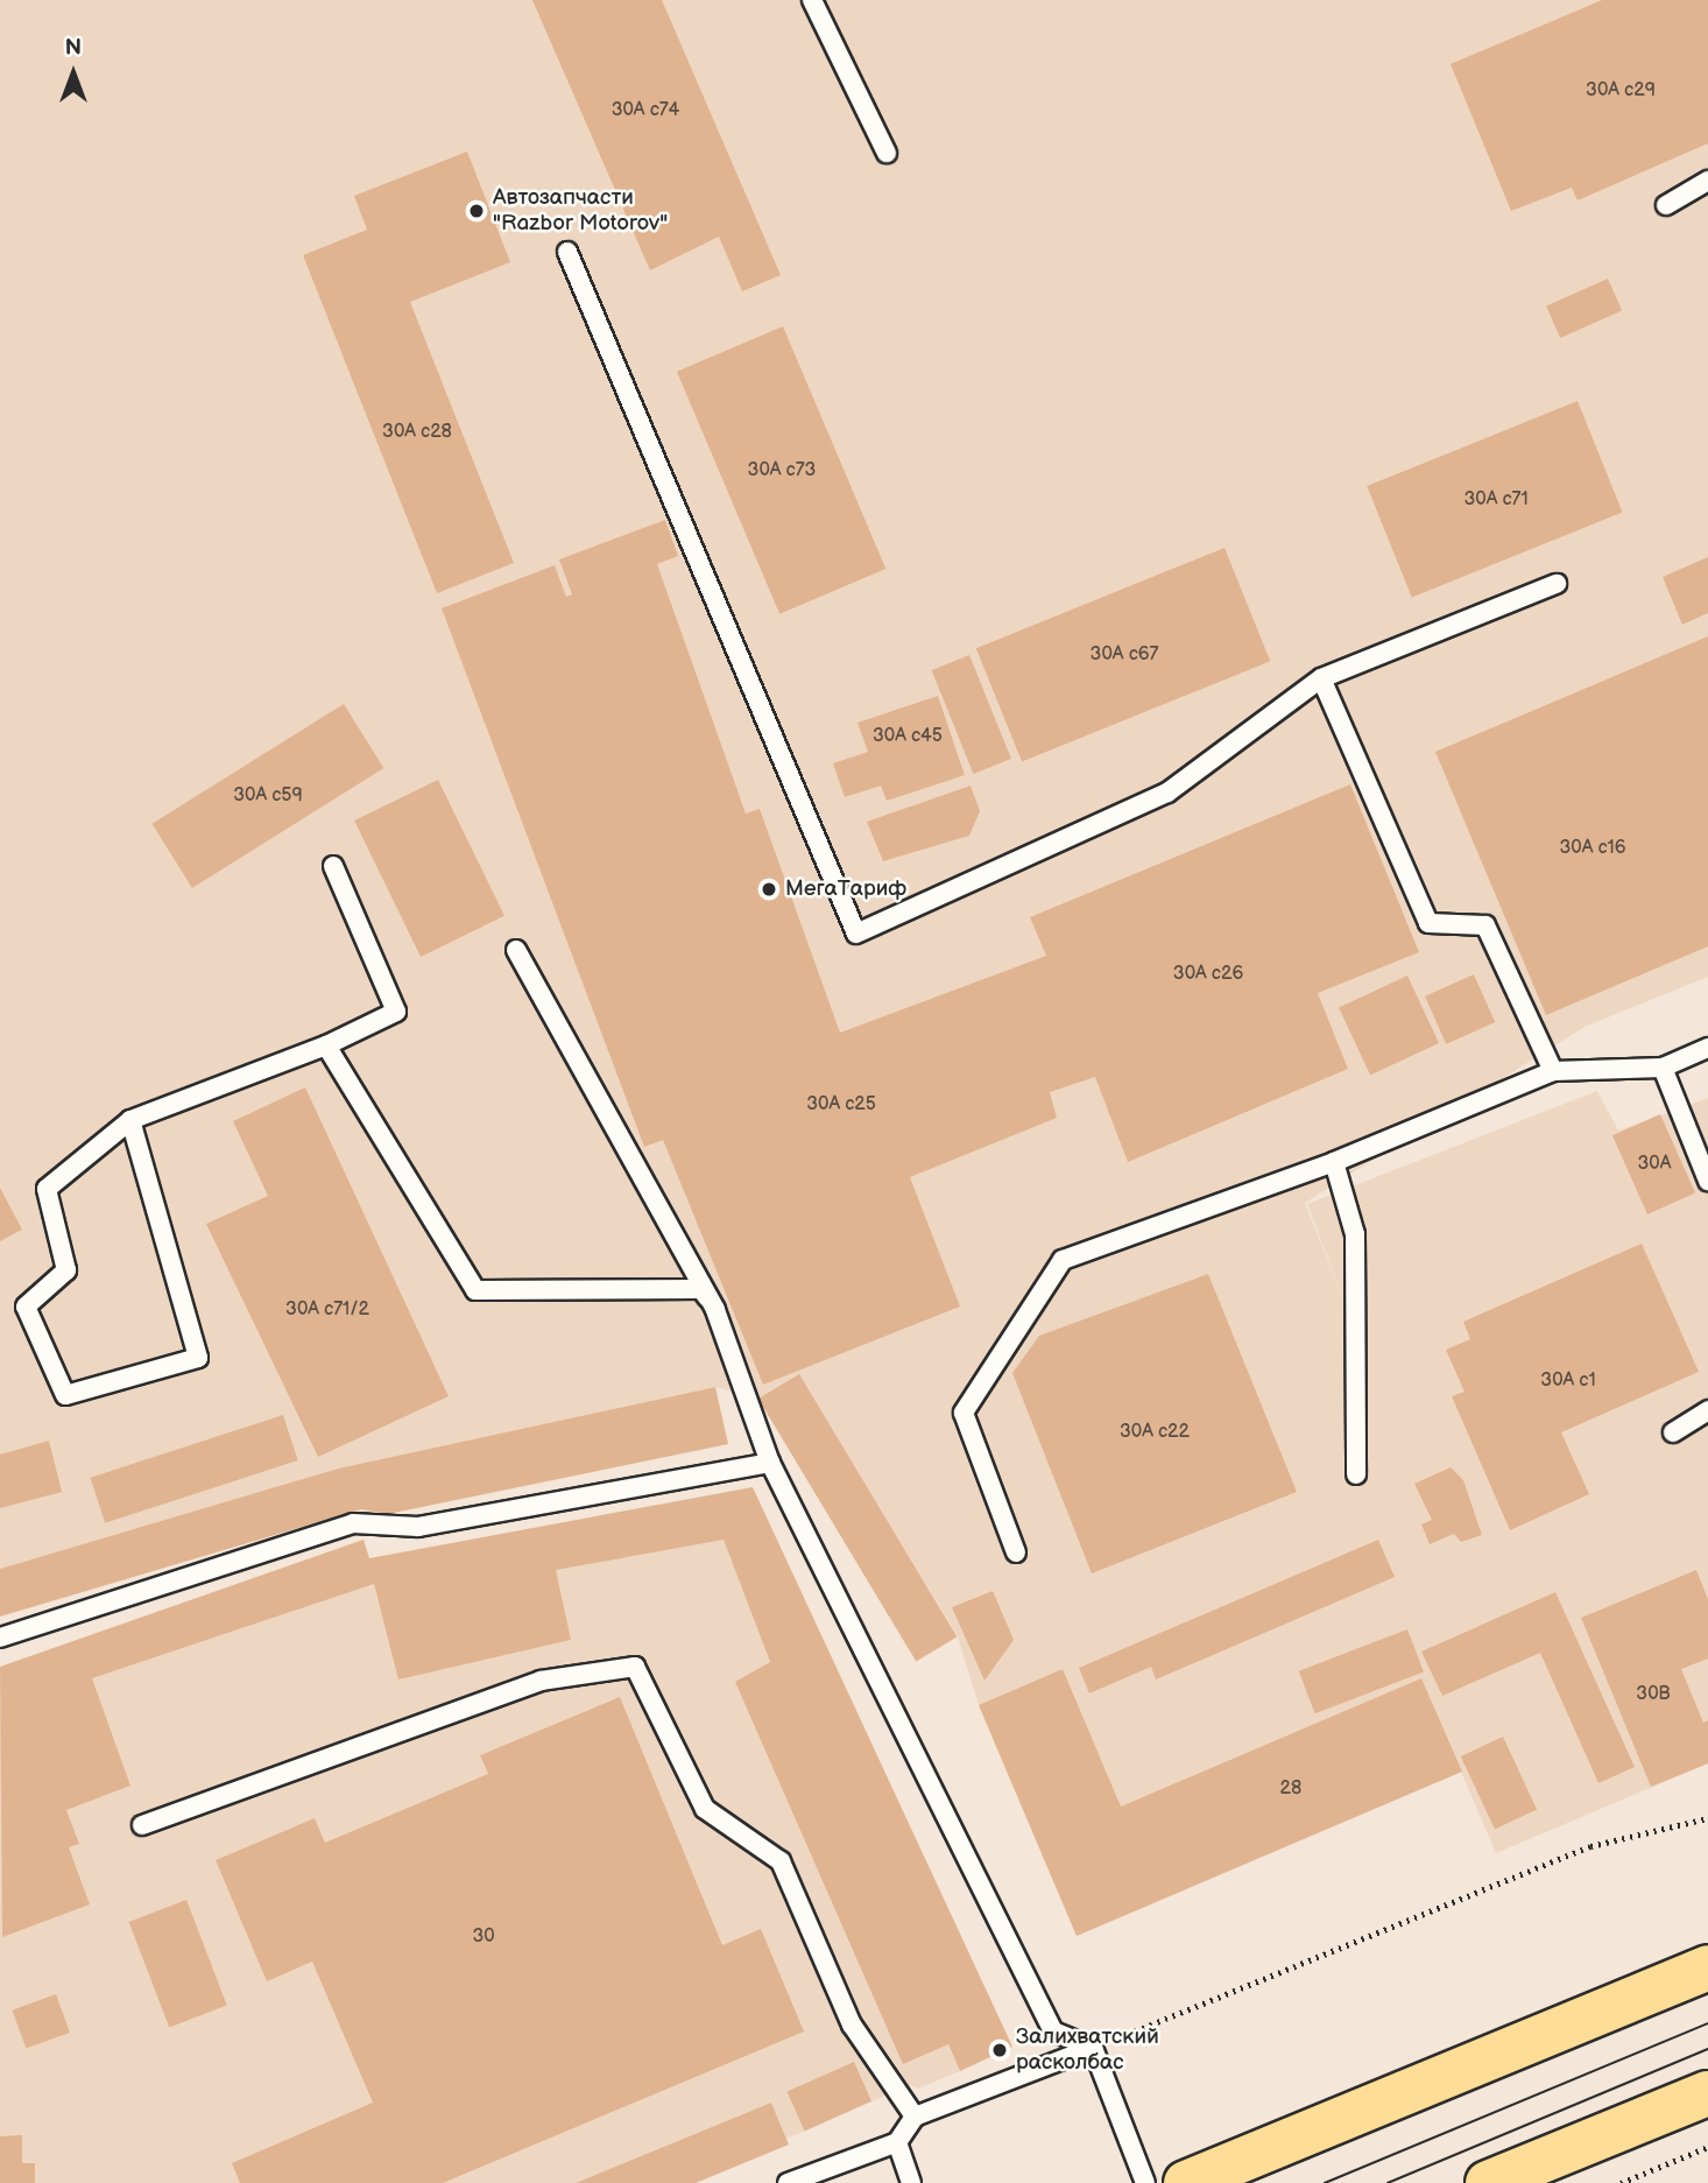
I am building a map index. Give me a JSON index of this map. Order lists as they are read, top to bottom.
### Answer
{
  "places": ["Автозапчасти \"Razbor Motorov\"", "МегаТариф", "Залихватский расколбас"],
  "house_numbers": [
    "30А с29",
    "30А с74",
    "30А с28",
    "30А с73",
    "30А с71",
    "30А с67",
    "30А с45",
    "30А с59",
    "30А с16",
    "30А с26",
    "30А с25",
    "30А",
    "30А с71/2",
    "30А с1",
    "30А с22",
    "30В",
    "28",
    "30"
  ],
  "north": "top"
}
